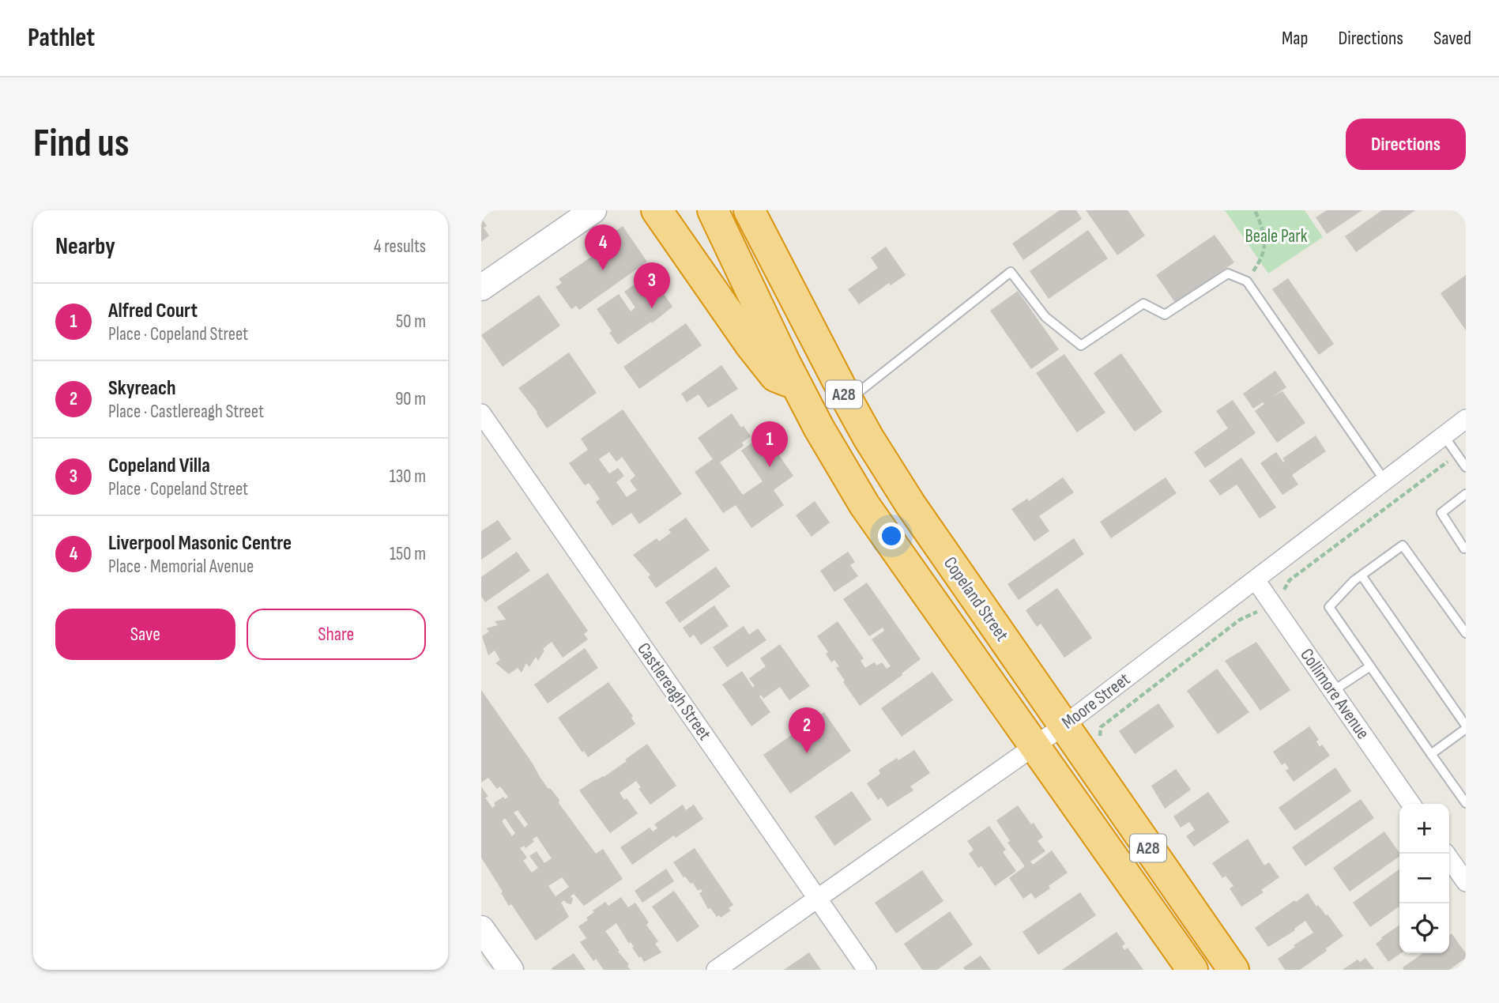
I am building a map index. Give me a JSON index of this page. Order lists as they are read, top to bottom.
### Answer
{
  "streets": {
    "highway": ["A28", "Copeland Street"],
    "street": ["Castlereagh Street", "Collimore Avenue", "Moore Street"]
  },
  "crossings": [
    ["Copeland Street", "Moore Street"],
    ["Castlereagh Street", "Moore Street"],
    ["Collimore Avenue", "Moore Street"]
  ],
  "parks": ["Beale Park"],
  "page": {
    "header": "Pathlet",
    "nav": ["Map", "Directions", "Saved"],
    "buttons": [
      "Directions",
      ["Save", "Share"]
    ],
    "title": "Find us",
    "heading": ["Nearby", "4 results"],
    "pins": [
      "4",
      "3",
      "1",
      "2"
    ],
    "list": [
      {
        "mark": "1",
        "name": "Alfred Court",
        "note": "Place · Copeland Street",
        "value": "50 m"
      },
      {
        "mark": "2",
        "name": "Skyreach",
        "note": "Place · Castlereagh Street",
        "value": "90 m"
      },
      {
        "mark": "3",
        "name": "Copeland Villa",
        "note": "Place · Copeland Street",
        "value": "130 m"
      },
      {
        "mark": "4",
        "name": "Liverpool Masonic Centre",
        "note": "Place · Memorial Avenue",
        "value": "150 m"
      }
    ],
    "map_buttons": ["+", "−"]
  }
}
